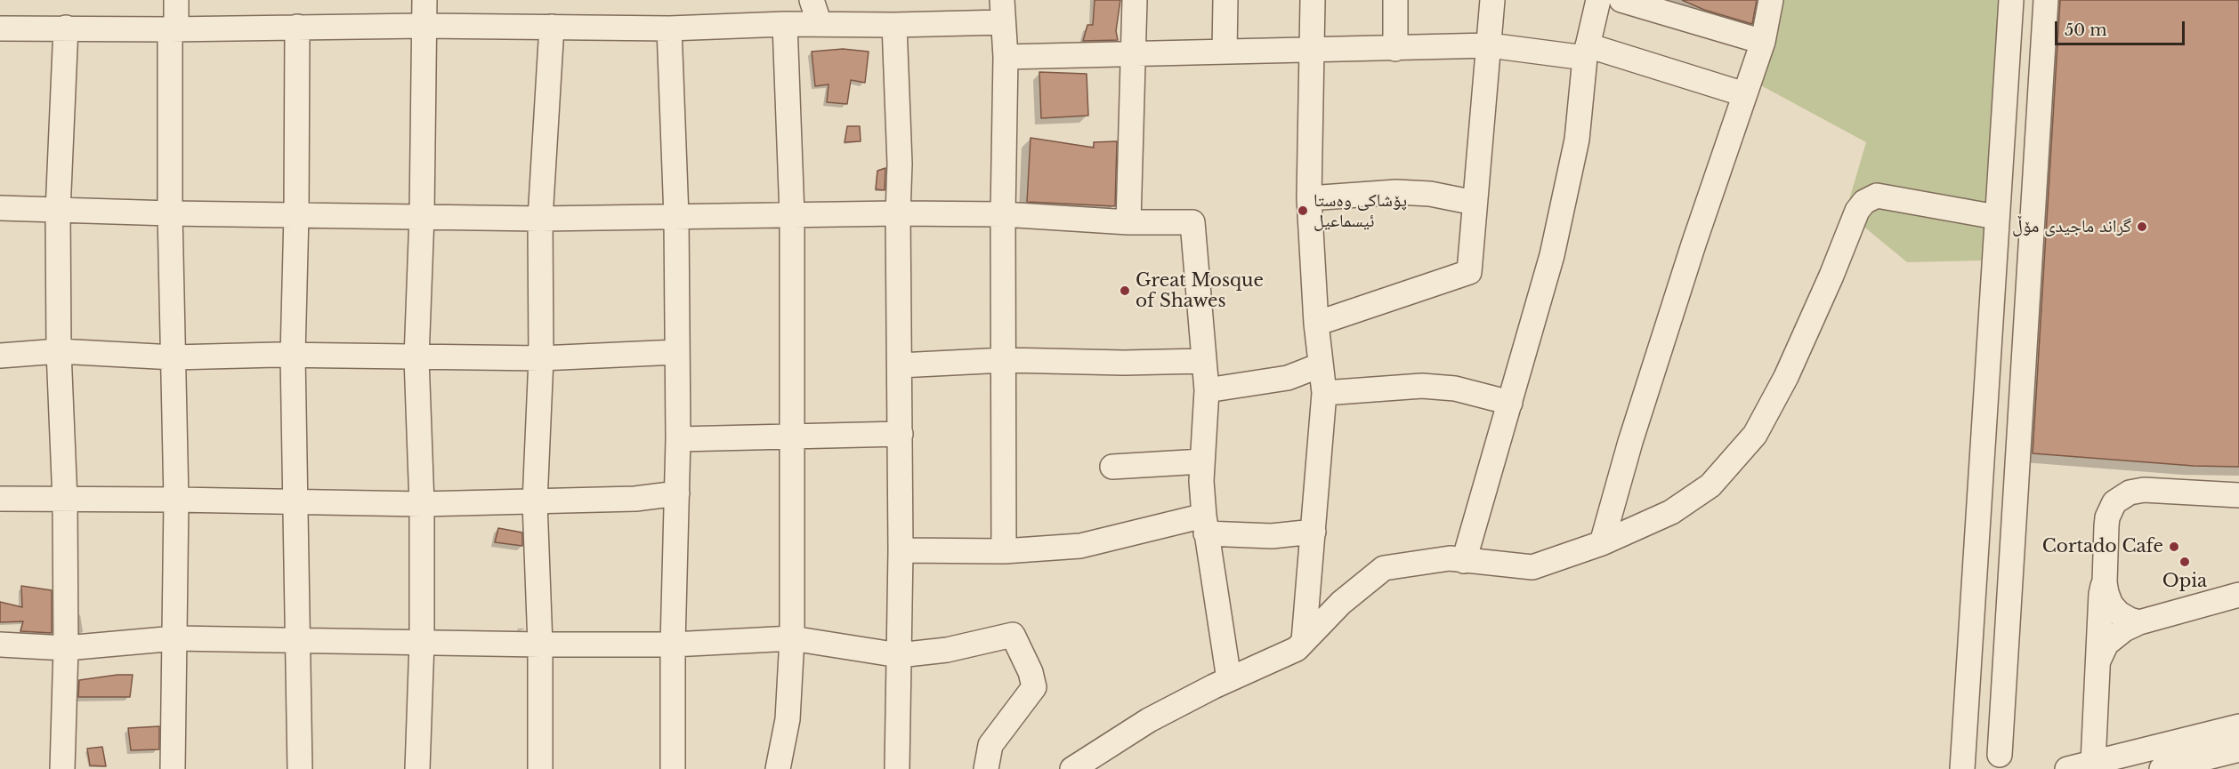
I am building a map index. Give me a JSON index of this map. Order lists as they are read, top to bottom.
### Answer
{
  "places": [
    "پۆشاکی وەستا ئیسماعیل",
    "گراند ماجیدی مۆڵ",
    "Great Mosque of Shawes",
    "Cortado Cafe",
    "Opia"
  ],
  "scale_bar": "50 m"
}
